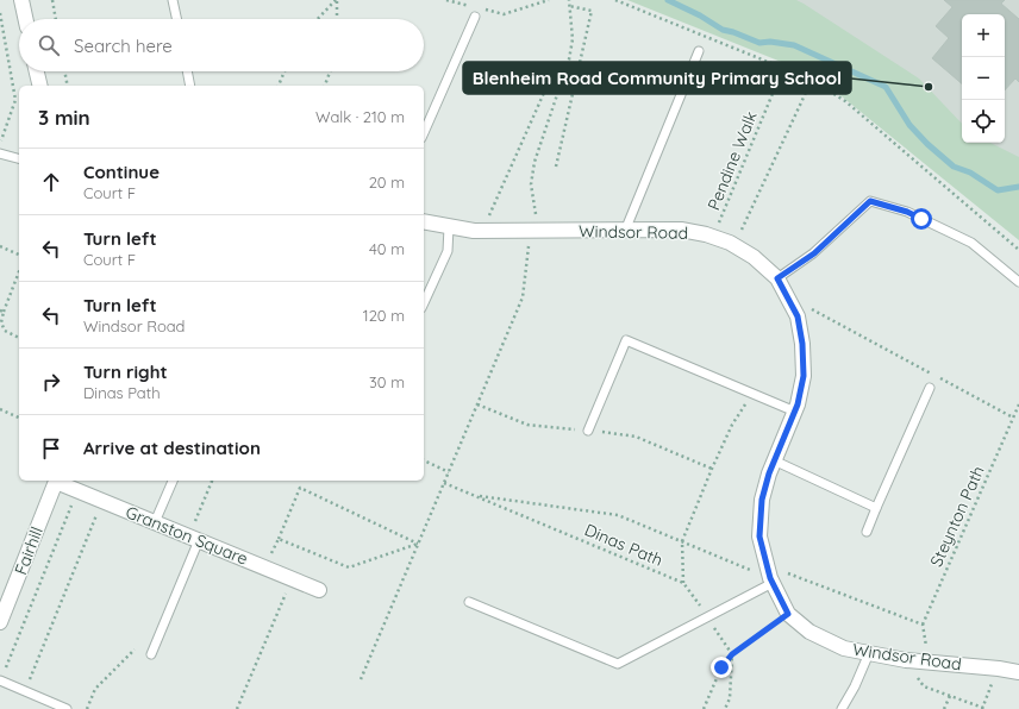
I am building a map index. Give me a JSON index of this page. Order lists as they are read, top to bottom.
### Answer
{
  "streets": {
    "street": ["Windsor Road", "Granston Square", "Fairhill"],
    "path": ["Pendine Walk", "Steynton Path", "Dinas Path"]
  },
  "crossings": [
    ["Pendine Walk", "Windsor Road"],
    ["Windsor Road", "Dinas Path"],
    ["Steynton Path", "Dinas Path"]
  ],
  "places": ["Blenheim Road Community Primary School"],
  "page": {
    "map_buttons": ["+", "−"],
    "search": "Search here",
    "heading": ["3 min", "Walk · 210 m"],
    "list": [
      ["Continue", "Court F", "20 m"],
      ["Turn left", "Court F", "40 m"],
      ["Turn left", "Windsor Road", "120 m"],
      ["Turn right", "Dinas Path", "30 m"],
      "Arrive at destination"
    ]
  }
}
